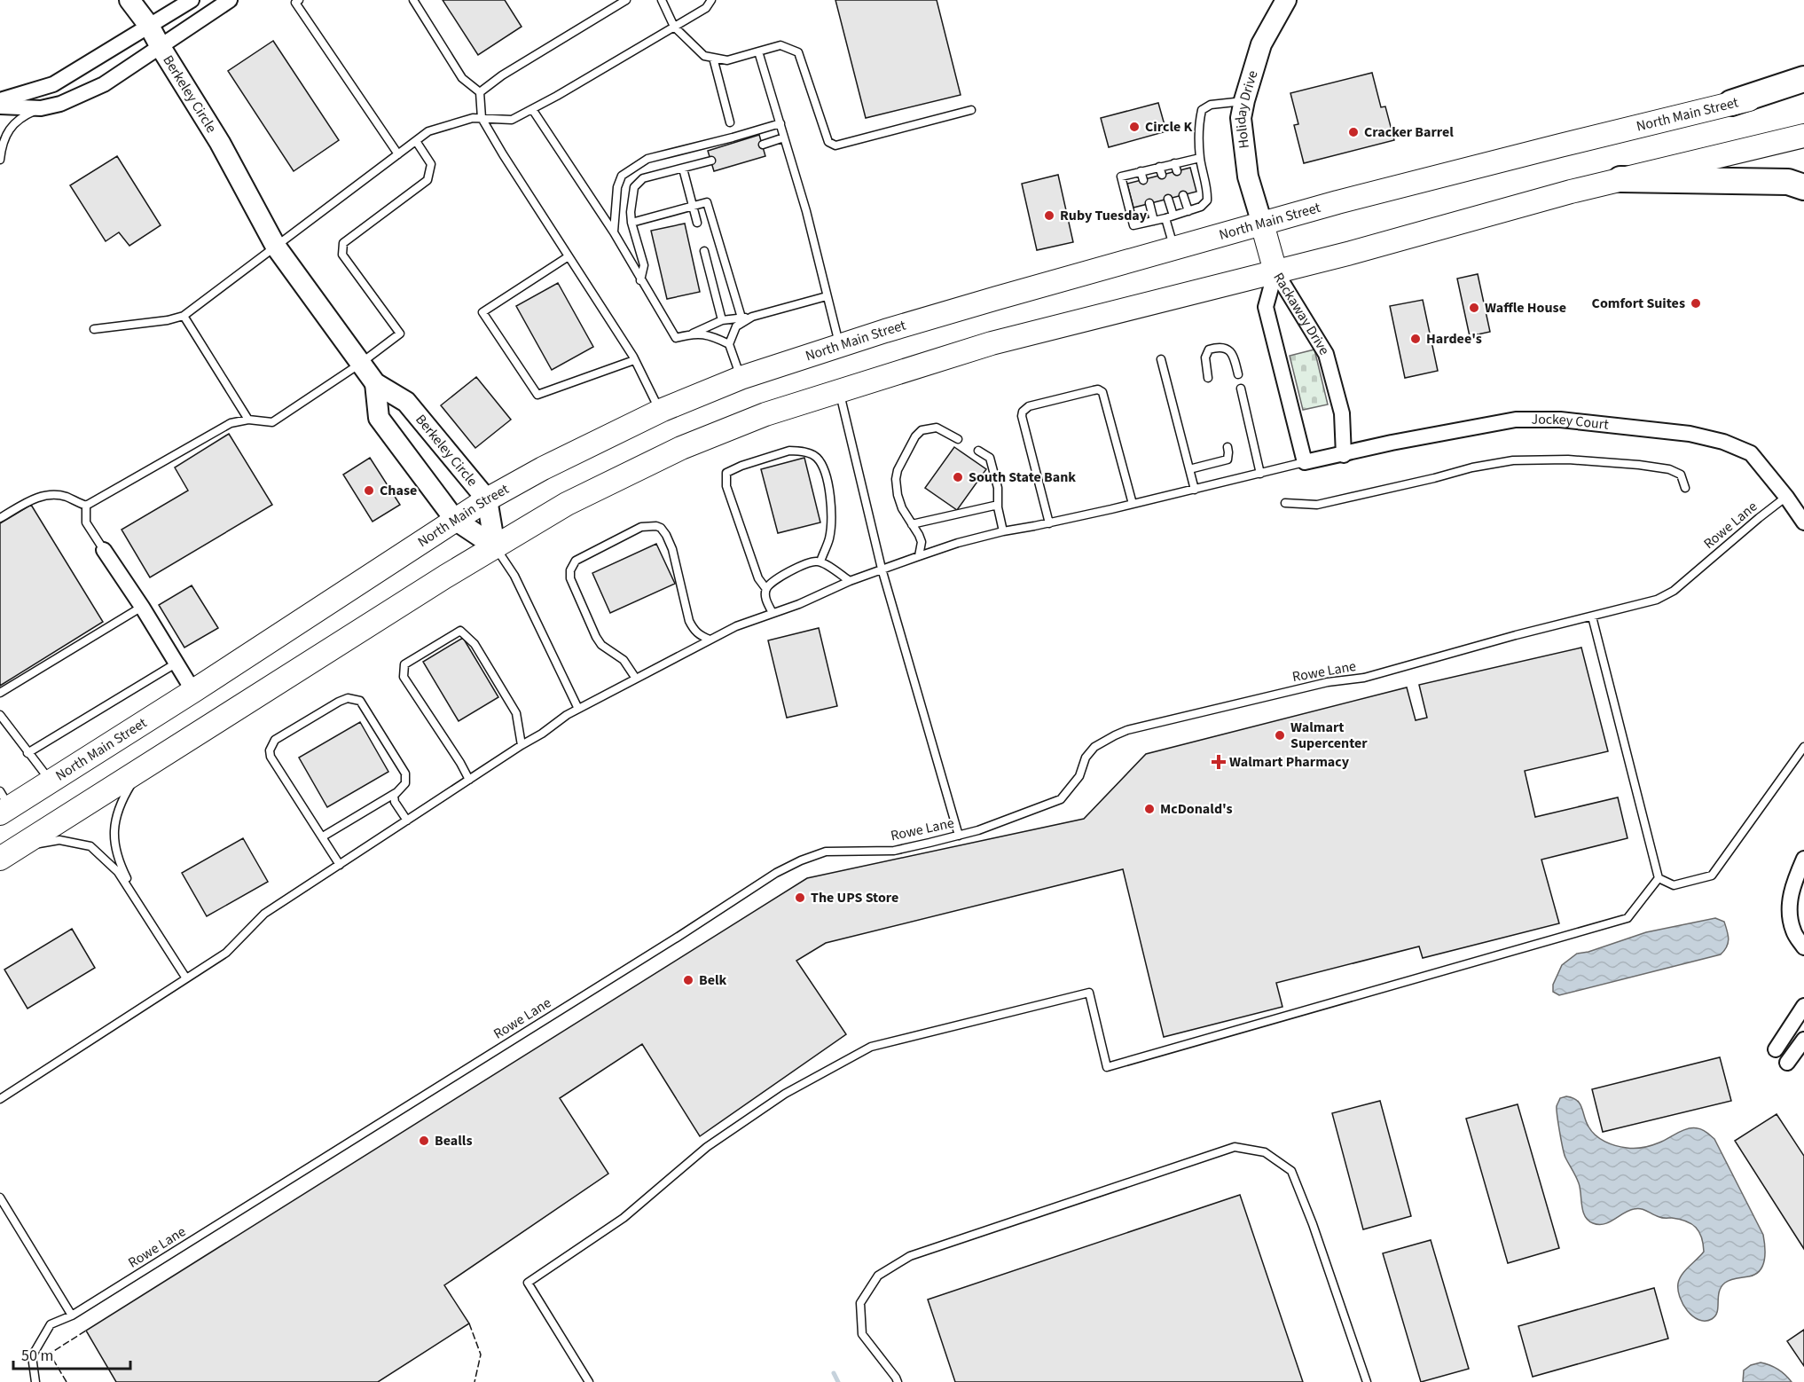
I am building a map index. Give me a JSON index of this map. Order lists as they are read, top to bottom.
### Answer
{
  "streets": {
    "main road": ["North Main Street"],
    "street": [
      "Berkeley Circle",
      "Holiday Drive",
      "Rackaway Drive",
      "Jockey Court"
    ],
    "lane": ["Rowe Lane"]
  },
  "crossings": [
    ["Berkeley Circle", "North Main Street"],
    ["Holiday Drive", "North Main Street"],
    ["Rackaway Drive", "Jockey Court"],
    ["Jockey Court", "Rowe Lane"]
  ],
  "places": {
    "other": [
      "Circle K",
      "Cracker Barrel",
      "Ruby Tuesday",
      "Comfort Suites",
      "Waffle House",
      "Hardee's",
      "South State Bank",
      "Chase",
      "Walmart Supercenter",
      "McDonald's",
      "The UPS Store",
      "Belk",
      "Bealls"
    ],
    "health": ["Walmart Pharmacy"]
  },
  "scale_bar": "50 m"
}
